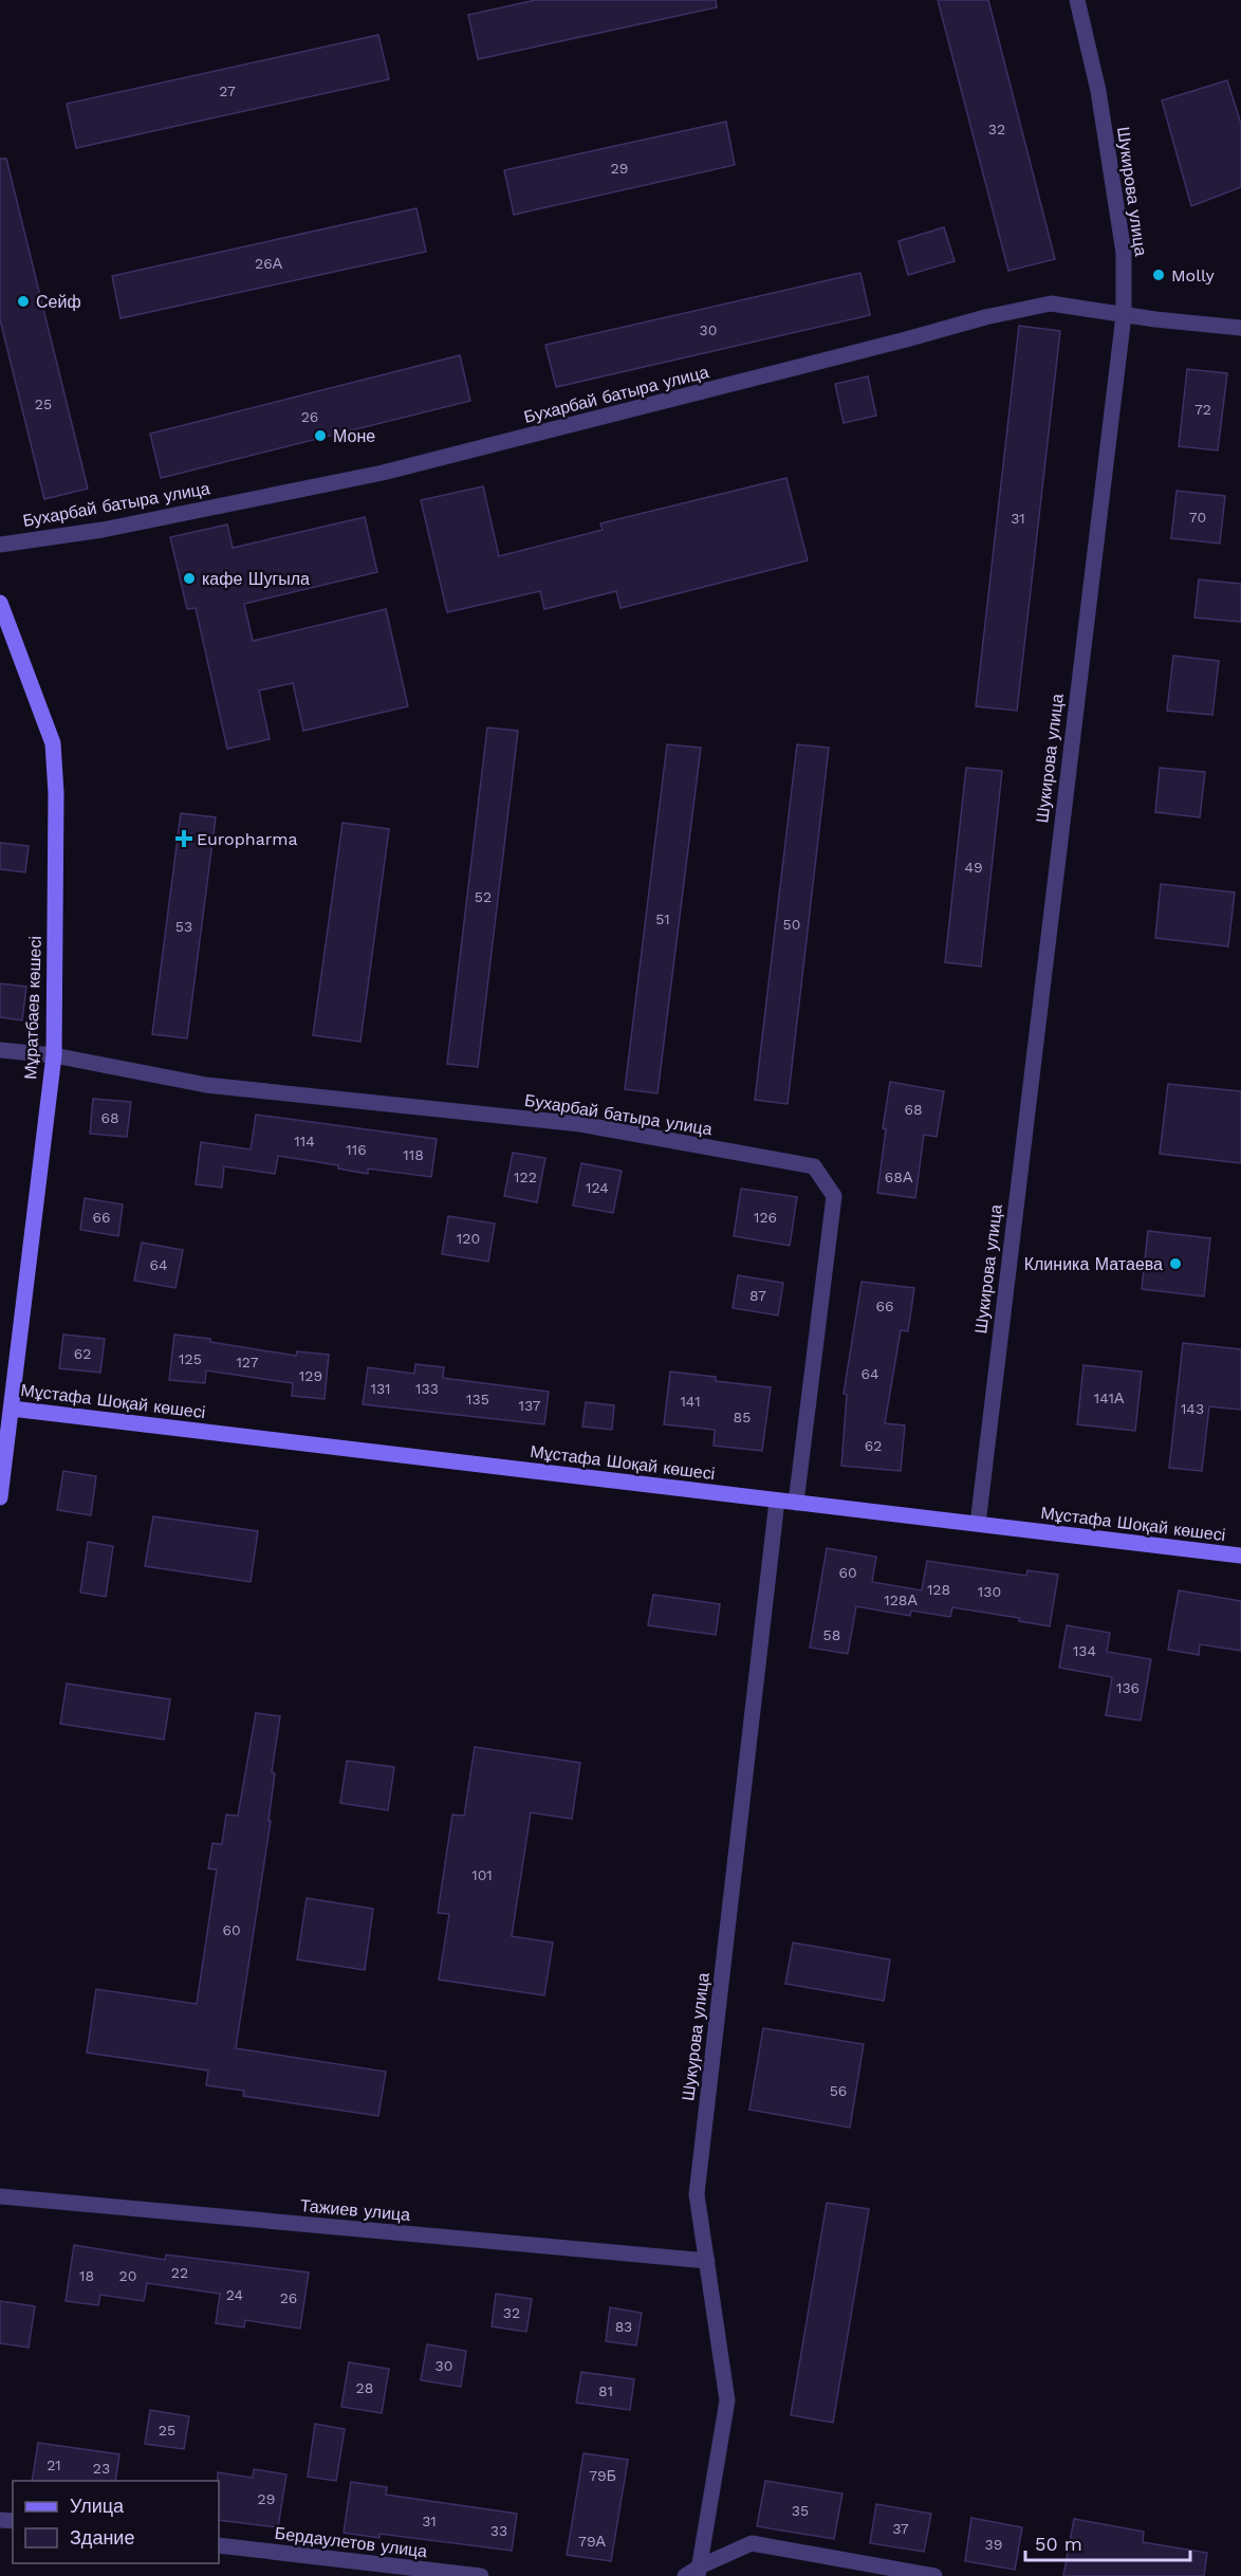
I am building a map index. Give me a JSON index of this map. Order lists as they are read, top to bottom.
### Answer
{
  "streets": {
    "street": [
      "Шукирова улица",
      "Бухарбай батыра улица",
      "Мұратбаев көшесі",
      "Мұстафа Шоқай көшесі",
      "Шукурова улица",
      "Тажиев улица",
      "Бердаулетов улица"
    ]
  },
  "crossings": [
    ["Шукирова улица", "Бухарбай батыра улица"],
    ["Шукирова улица", "Мұстафа Шоқай көшесі"],
    ["Бухарбай батыра улица", "Мұратбаев көшесі"],
    ["Бухарбай батыра улица", "Мұстафа Шоқай көшесі"],
    ["Мұратбаев көшесі", "Мұстафа Шоқай көшесі"],
    ["Мұстафа Шоқай көшесі", "Шукурова улица"],
    ["Шукурова улица", "Тажиев улица"]
  ],
  "places": {
    "other": [
      "Molly",
      "Сейф",
      "Моне",
      "кафе Шугыла",
      "Клиника Матаева"
    ],
    "health": ["Europharma"]
  },
  "house_numbers": [
    "27",
    "32",
    "29",
    "26А",
    "30",
    "25",
    "72",
    "26",
    "70",
    "31",
    "49",
    "52",
    "51",
    "50",
    "53",
    "68",
    "68",
    "114",
    "116",
    "118",
    "122",
    "68А",
    "124",
    "66",
    "126",
    "120",
    "64",
    "87",
    "66",
    "62",
    "125",
    "127",
    "64",
    "129",
    "131",
    "133",
    "141А",
    "135",
    "141",
    "137",
    "143",
    "85",
    "62",
    "60",
    "128",
    "130",
    "128А",
    "58",
    "134",
    "136",
    "101",
    "60",
    "56",
    "22",
    "18",
    "20",
    "24",
    "26",
    "32",
    "83",
    "30",
    "28",
    "81",
    "25",
    "21",
    "23",
    "79Б",
    "29",
    "35",
    "31",
    "37",
    "33",
    "79А",
    "39"
  ],
  "legend": ["Улица", "Здание"],
  "scale_bar": "50 m"
}
